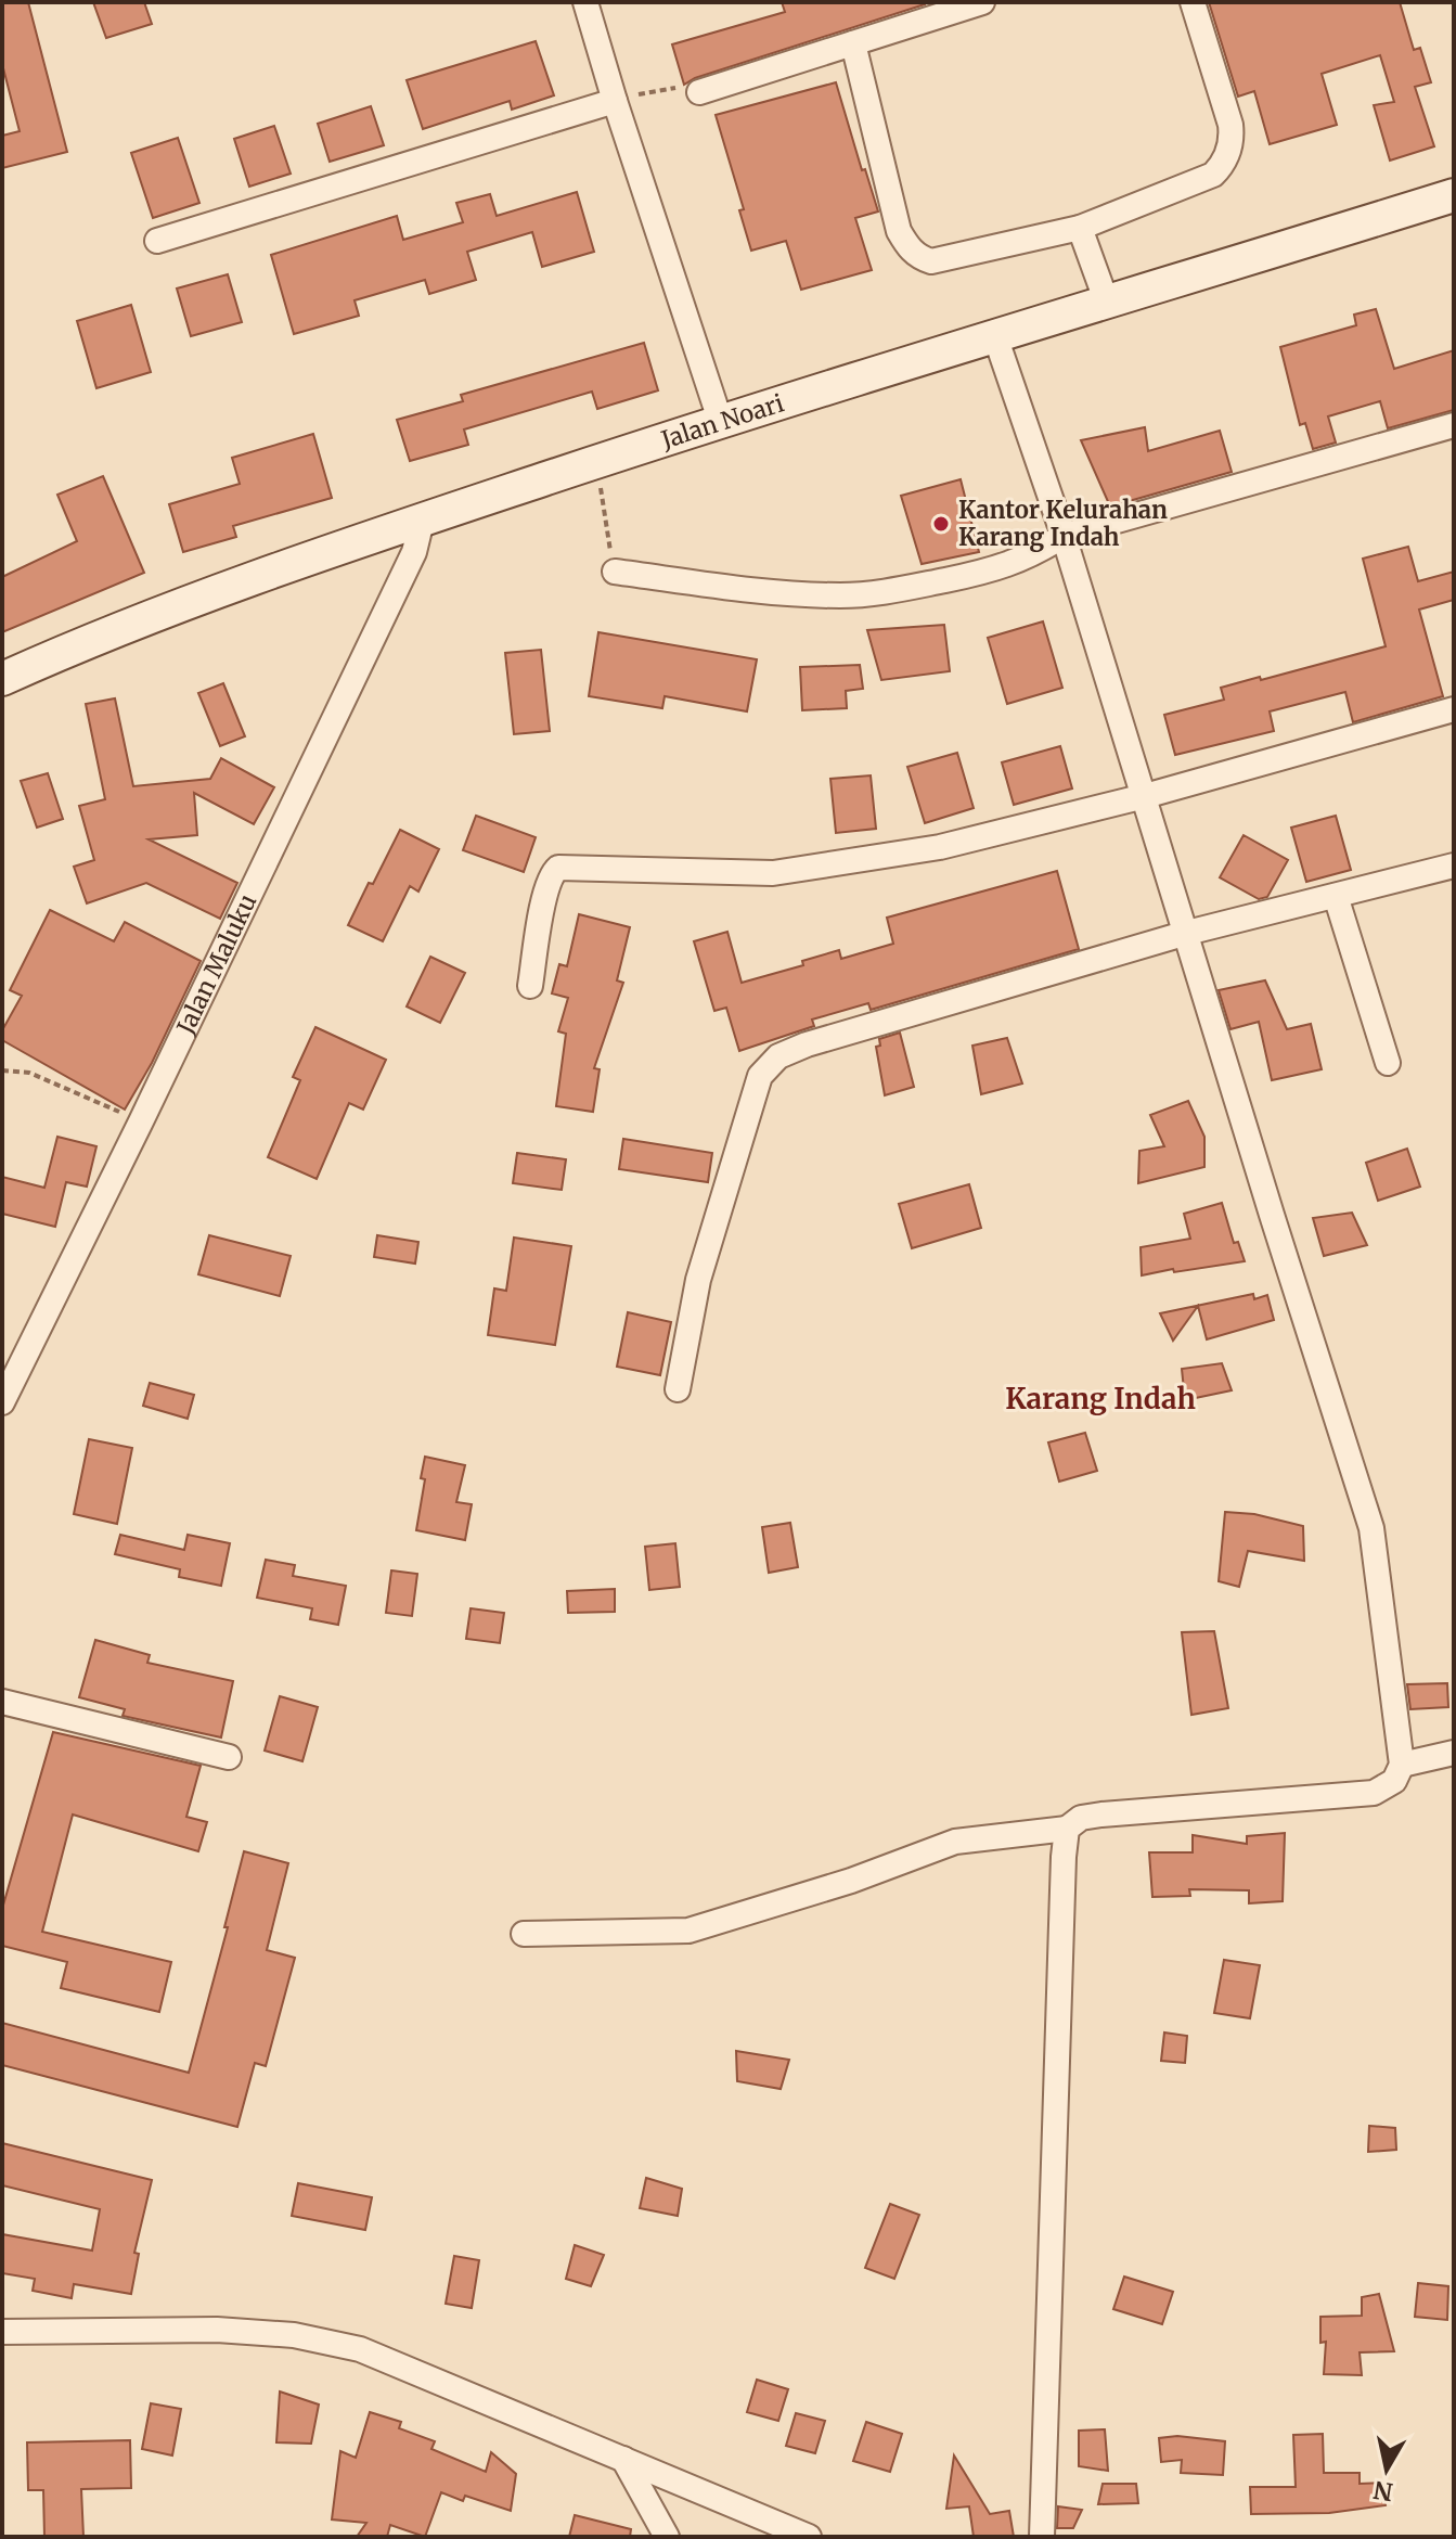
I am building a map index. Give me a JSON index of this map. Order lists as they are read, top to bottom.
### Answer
{
  "streets": {
    "street": ["Jalan Noari", "Jalan Maluku"]
  },
  "crossings": [
    ["Jalan Noari", "Jalan Maluku"]
  ],
  "districts": ["Karang Indah"],
  "places": ["Kantor Kelurahan Karang Indah"],
  "north": "bottom"
}
